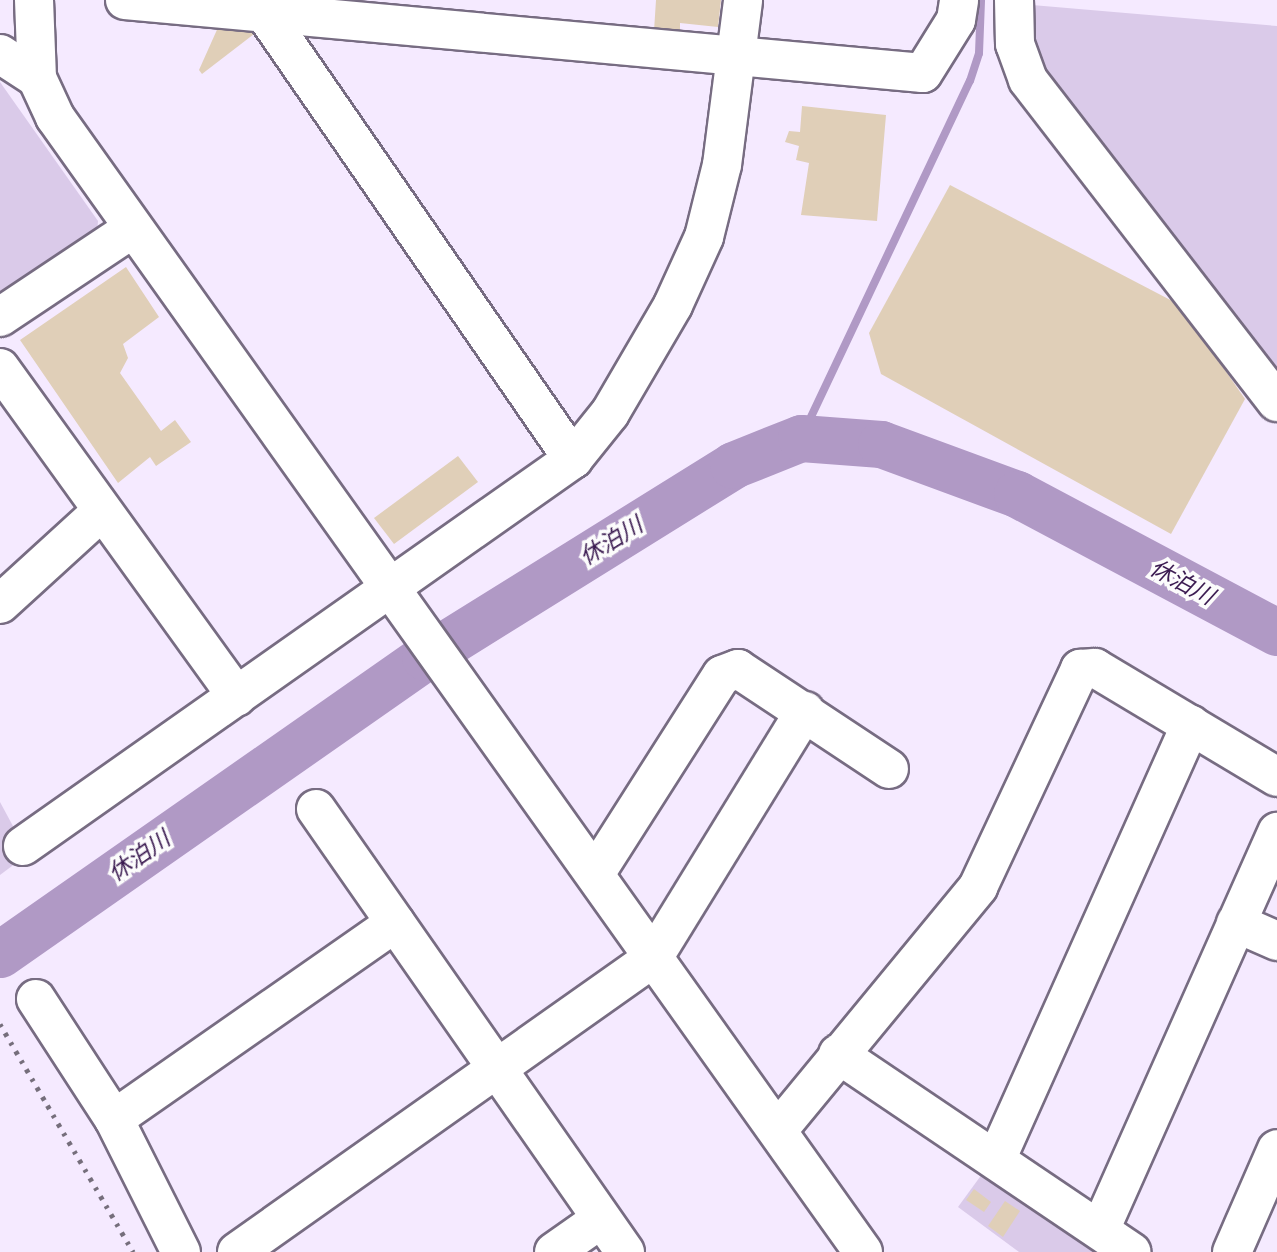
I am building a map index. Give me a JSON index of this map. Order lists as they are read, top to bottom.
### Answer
{
  "water": ["休泊川"]
}
